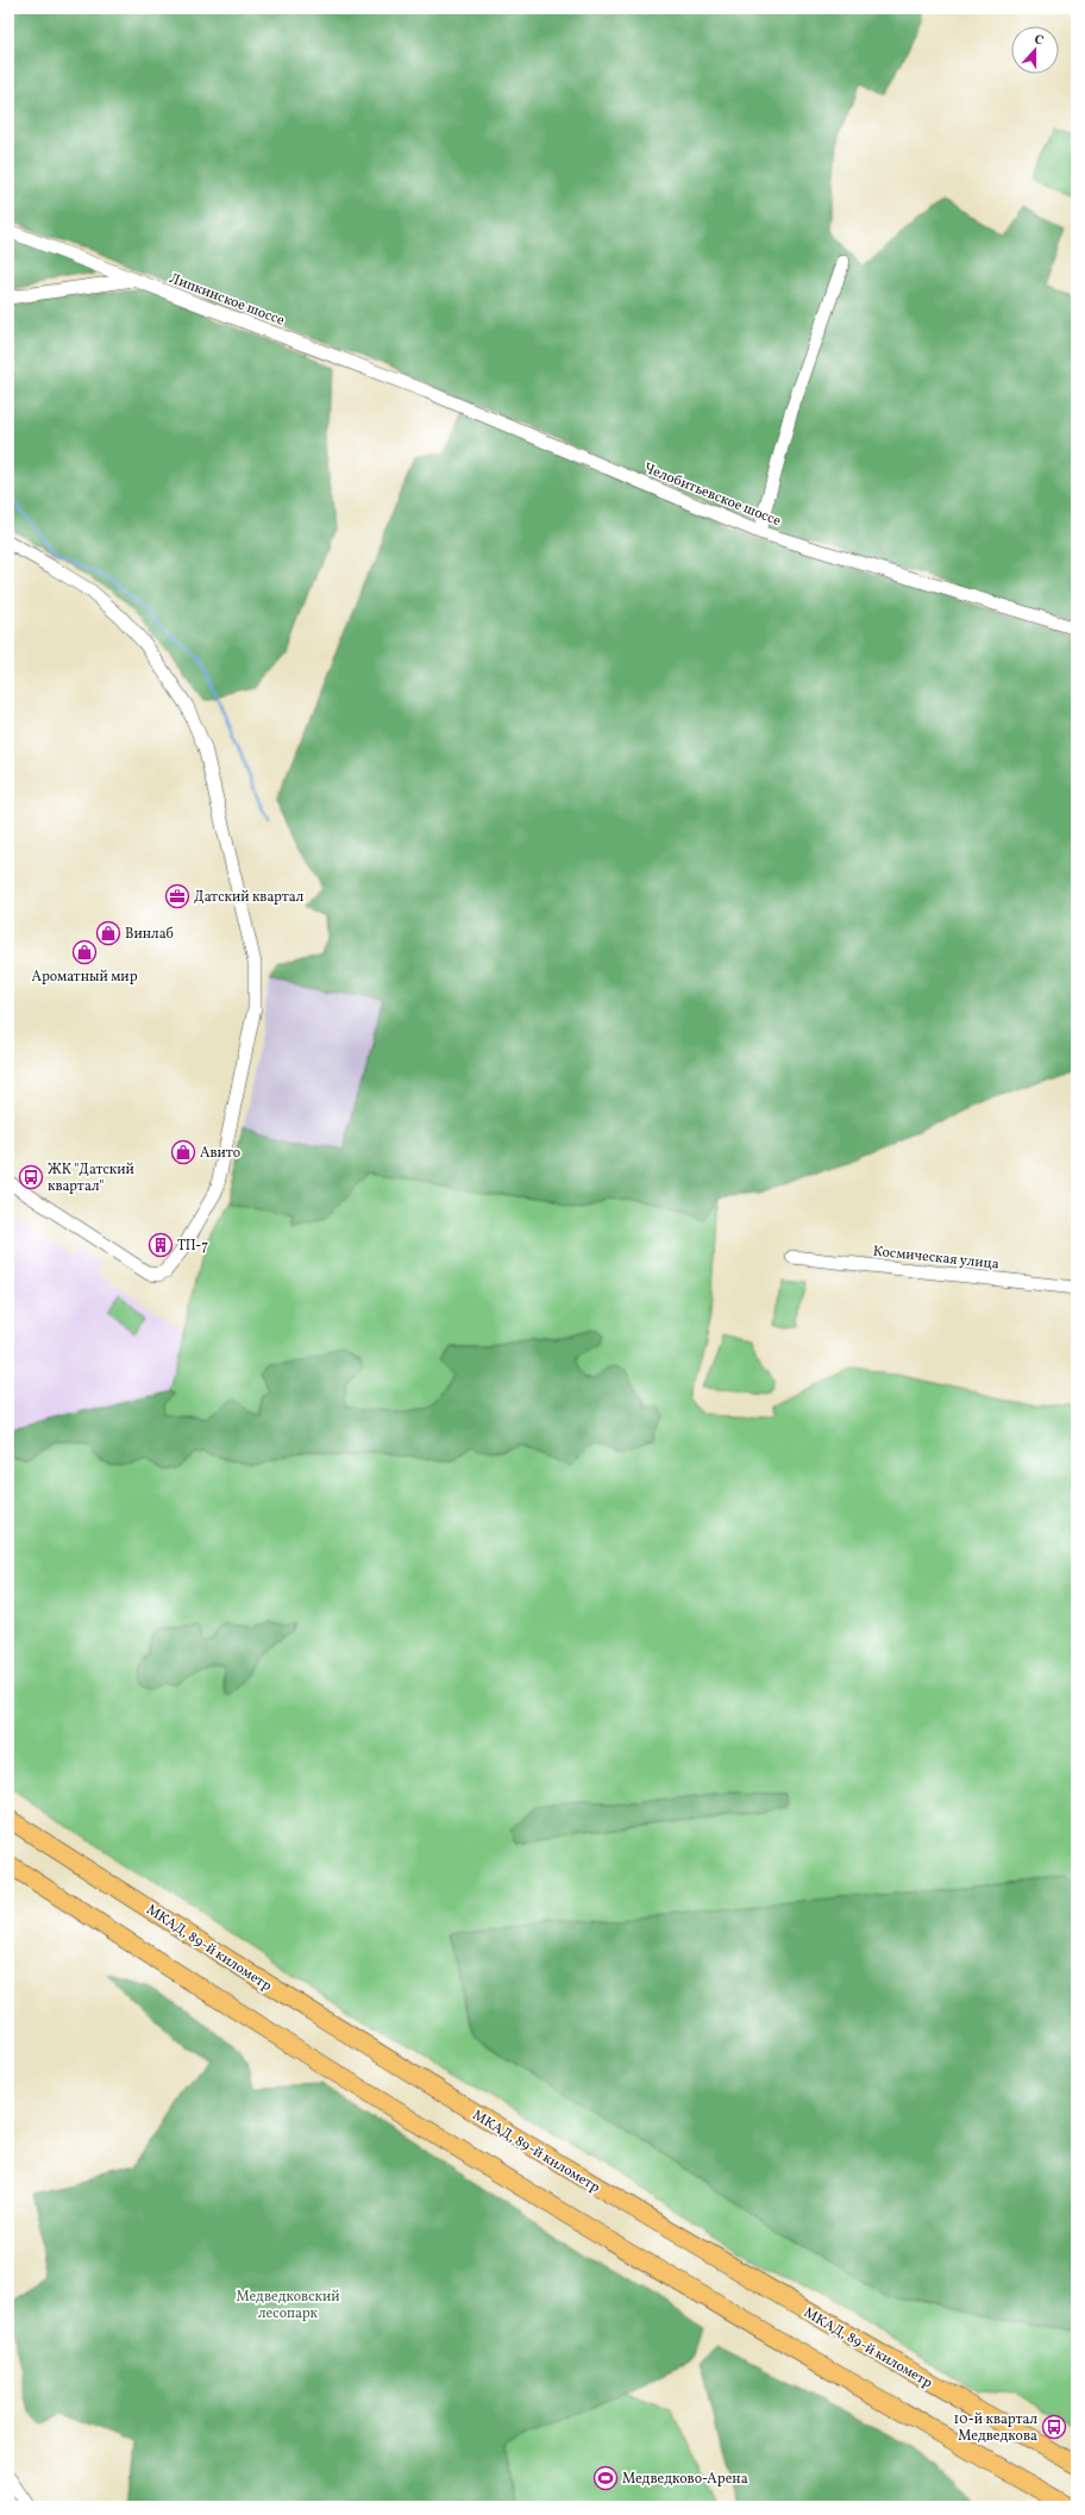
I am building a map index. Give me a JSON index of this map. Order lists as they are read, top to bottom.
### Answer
{
  "streets": {
    "highway": ["МКАД, 89-й километр"],
    "street": ["Липкинское шоссе", "Челобитьевское шоссе", "Космическая улица"]
  },
  "crossings": [
    ["Липкинское шоссе", "Челобитьевское шоссе"]
  ],
  "parks": ["Медведковский лесопарк"],
  "places": {
    "office": ["Датский квартал"],
    "shop": ["Винлаб", "Ароматный мир", "Авито"],
    "bus stop": ["ЖК \"Датский квартал\"", "10-й квартал Медведкова"],
    "building": ["ТП-7"],
    "sports": ["Медведково-Арена"]
  },
  "north": "top"
}
